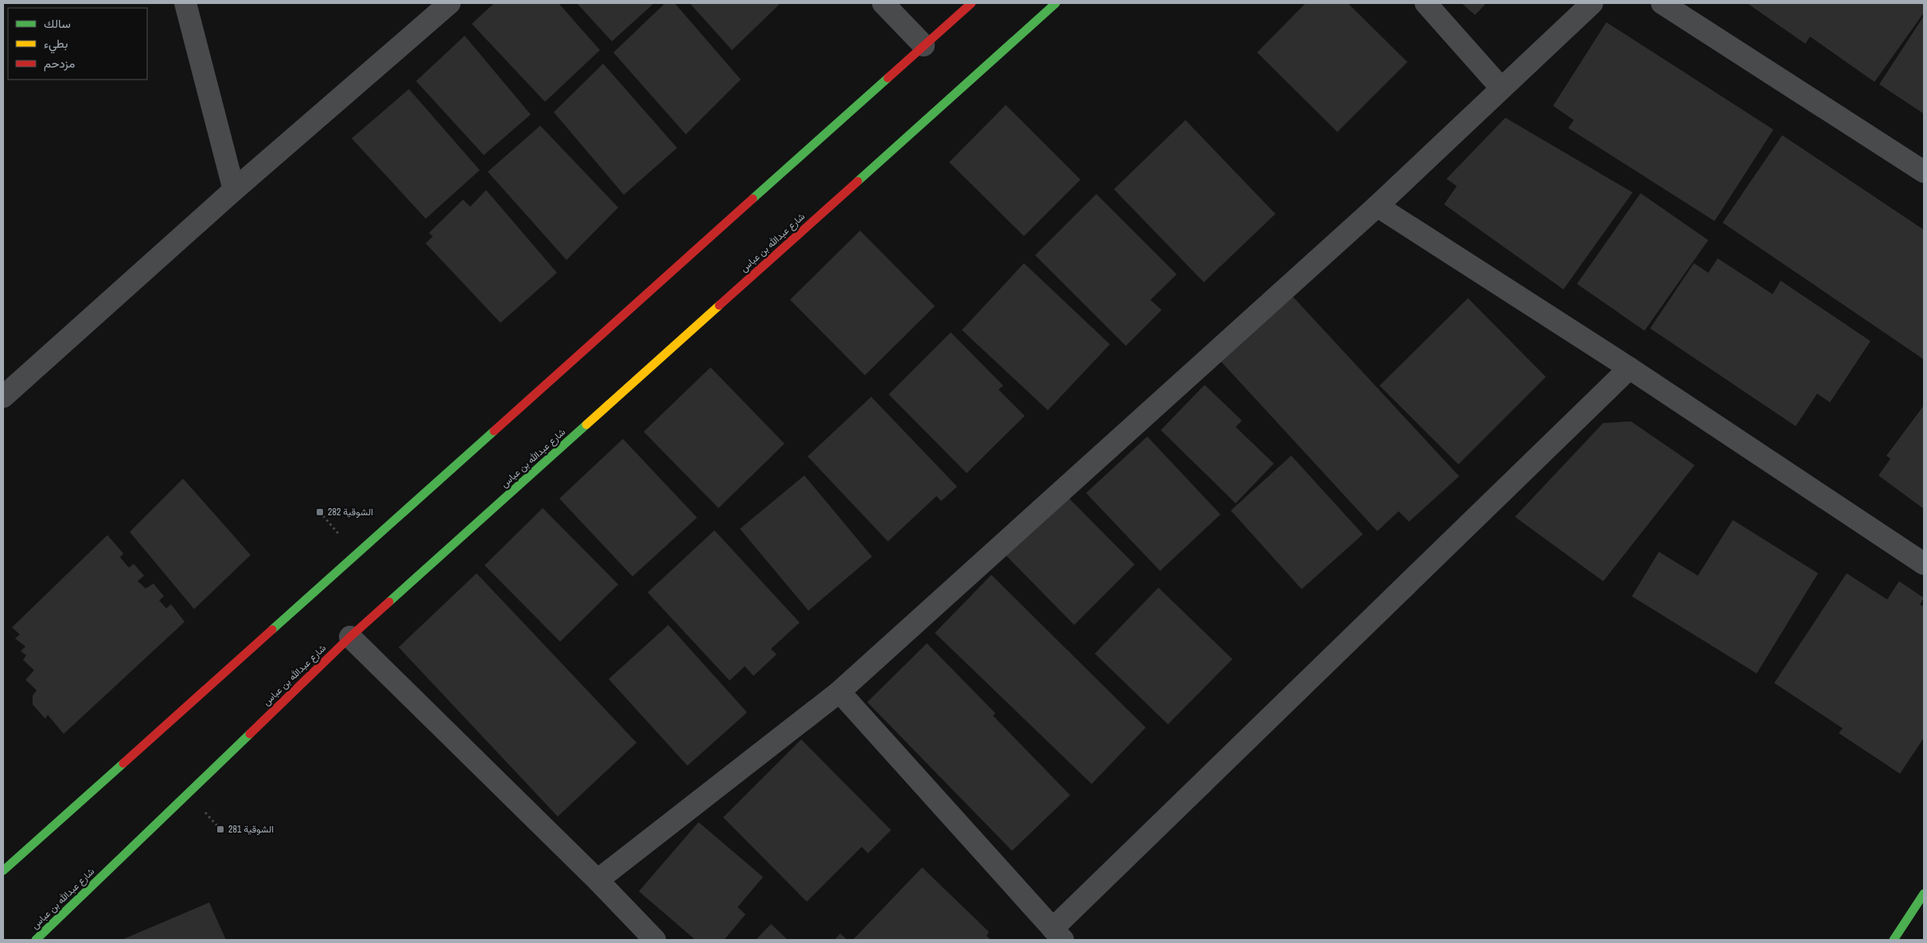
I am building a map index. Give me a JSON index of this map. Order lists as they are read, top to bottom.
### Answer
{
  "streets": {
    "main road": ["شارع عبدالله بن عباس"]
  },
  "places": {
    "transit": ["الشوقية 282", "الشوقية 281"]
  },
  "legend": ["سالك", "بطيء", "مزدحم"]
}
